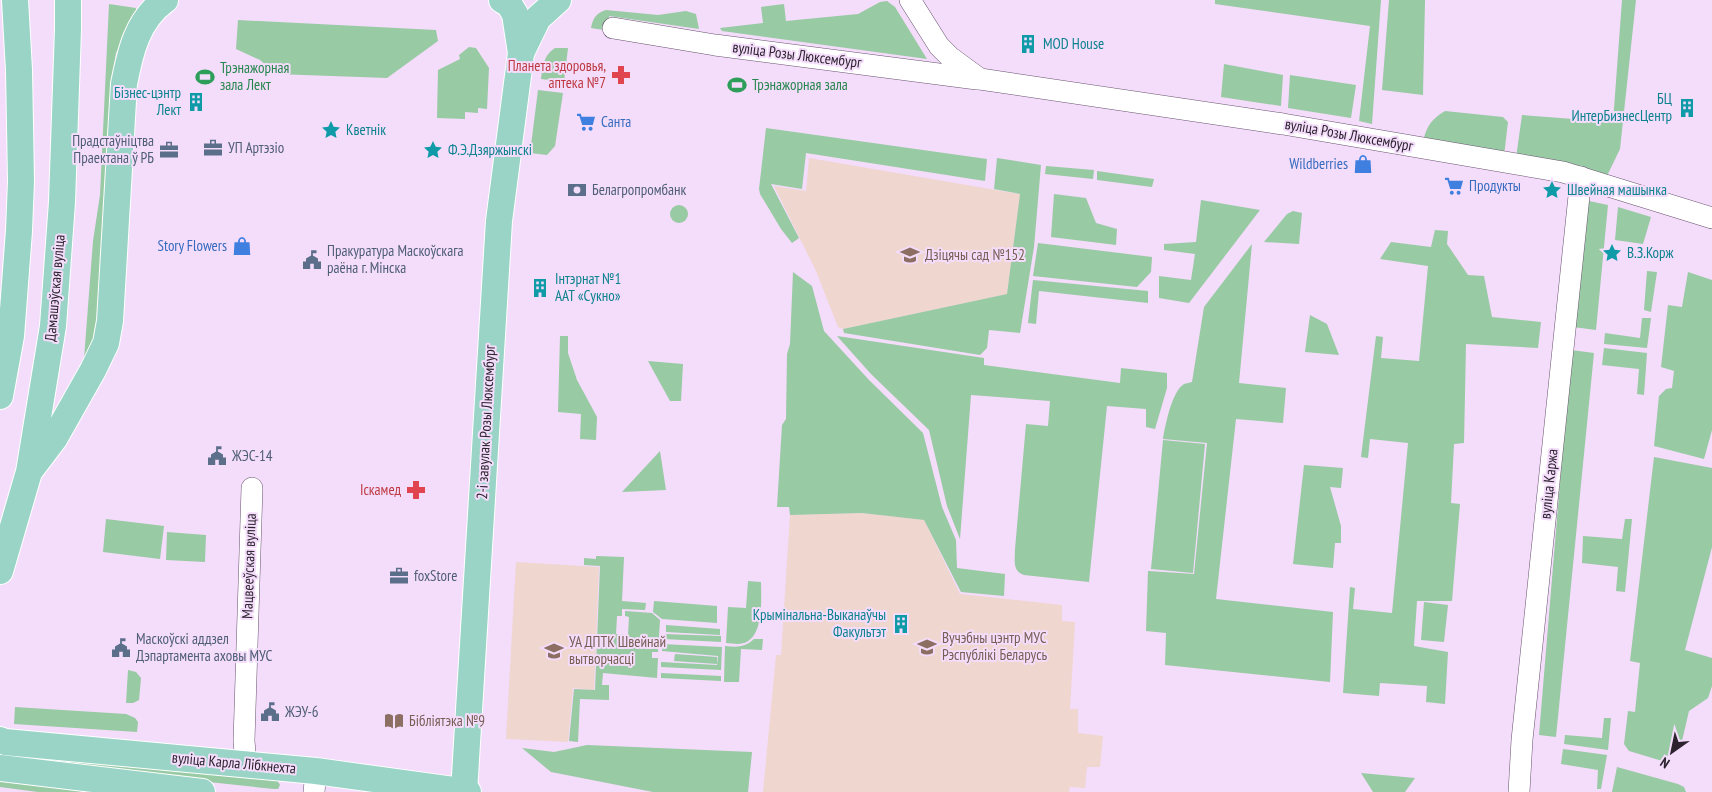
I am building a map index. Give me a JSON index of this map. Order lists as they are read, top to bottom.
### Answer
{
  "streets": {
    "main road": ["Дамашэўская вуліца", "2-і завулак Розы Люксембург", "вуліца Карла Лібкнехта"],
    "street": ["вуліца Розы Люксембург", "вуліца Каржа", "Мацвееўская вуліца"]
  },
  "crossings": [
    ["вуліца Розы Люксембург", "вуліца Каржа"],
    ["2-і завулак Розы Люксембург", "вуліца Карла Лібкнехта"],
    ["Мацвееўская вуліца", "вуліца Карла Лібкнехта"]
  ],
  "places": {
    "building": [
      "MOD House",
      "Бізнес-цэнтр Лект",
      "БЦ ИнтерБизнесЦентр",
      "Інтэрнат №1 ААТ «Сукно»",
      "Крымінальна-Выканаўчы Факультэт"
    ],
    "pharmacy": ["Планета здоровья, аптека №7", "Іскамед"],
    "sports": ["Трэнажорная зала Лект", "Трэнажорная зала"],
    "supermarket": ["Санта", "Продукты"],
    "place": [
      "Кветнік",
      "Ф.Э.Дзяржынскі",
      "Швейная машынка",
      "В.З.Корж"
    ],
    "office": ["УП Артэзіо", "Прадстаўніцтва Праектана ў РБ", "foxStore"],
    "shop": ["Wildberries", "Story Flowers"],
    "bank": ["Белагропромбанк"],
    "school or university": ["Дзіцячы сад №152", "Вучэбны цэнтр МУС Рэспублікі Беларусь", "УА ДПТК Швейнай вытворчасці"],
    "public building": [
      "Пракуратура Маскоўскага раёна г. Мінска",
      "ЖЭС-14",
      "Маскоўскі аддзел Дэпартамента аховы МУС",
      "ЖЭУ-6"
    ],
    "library": ["Бібліятэка №9"]
  },
  "north": "bottom left"
}
